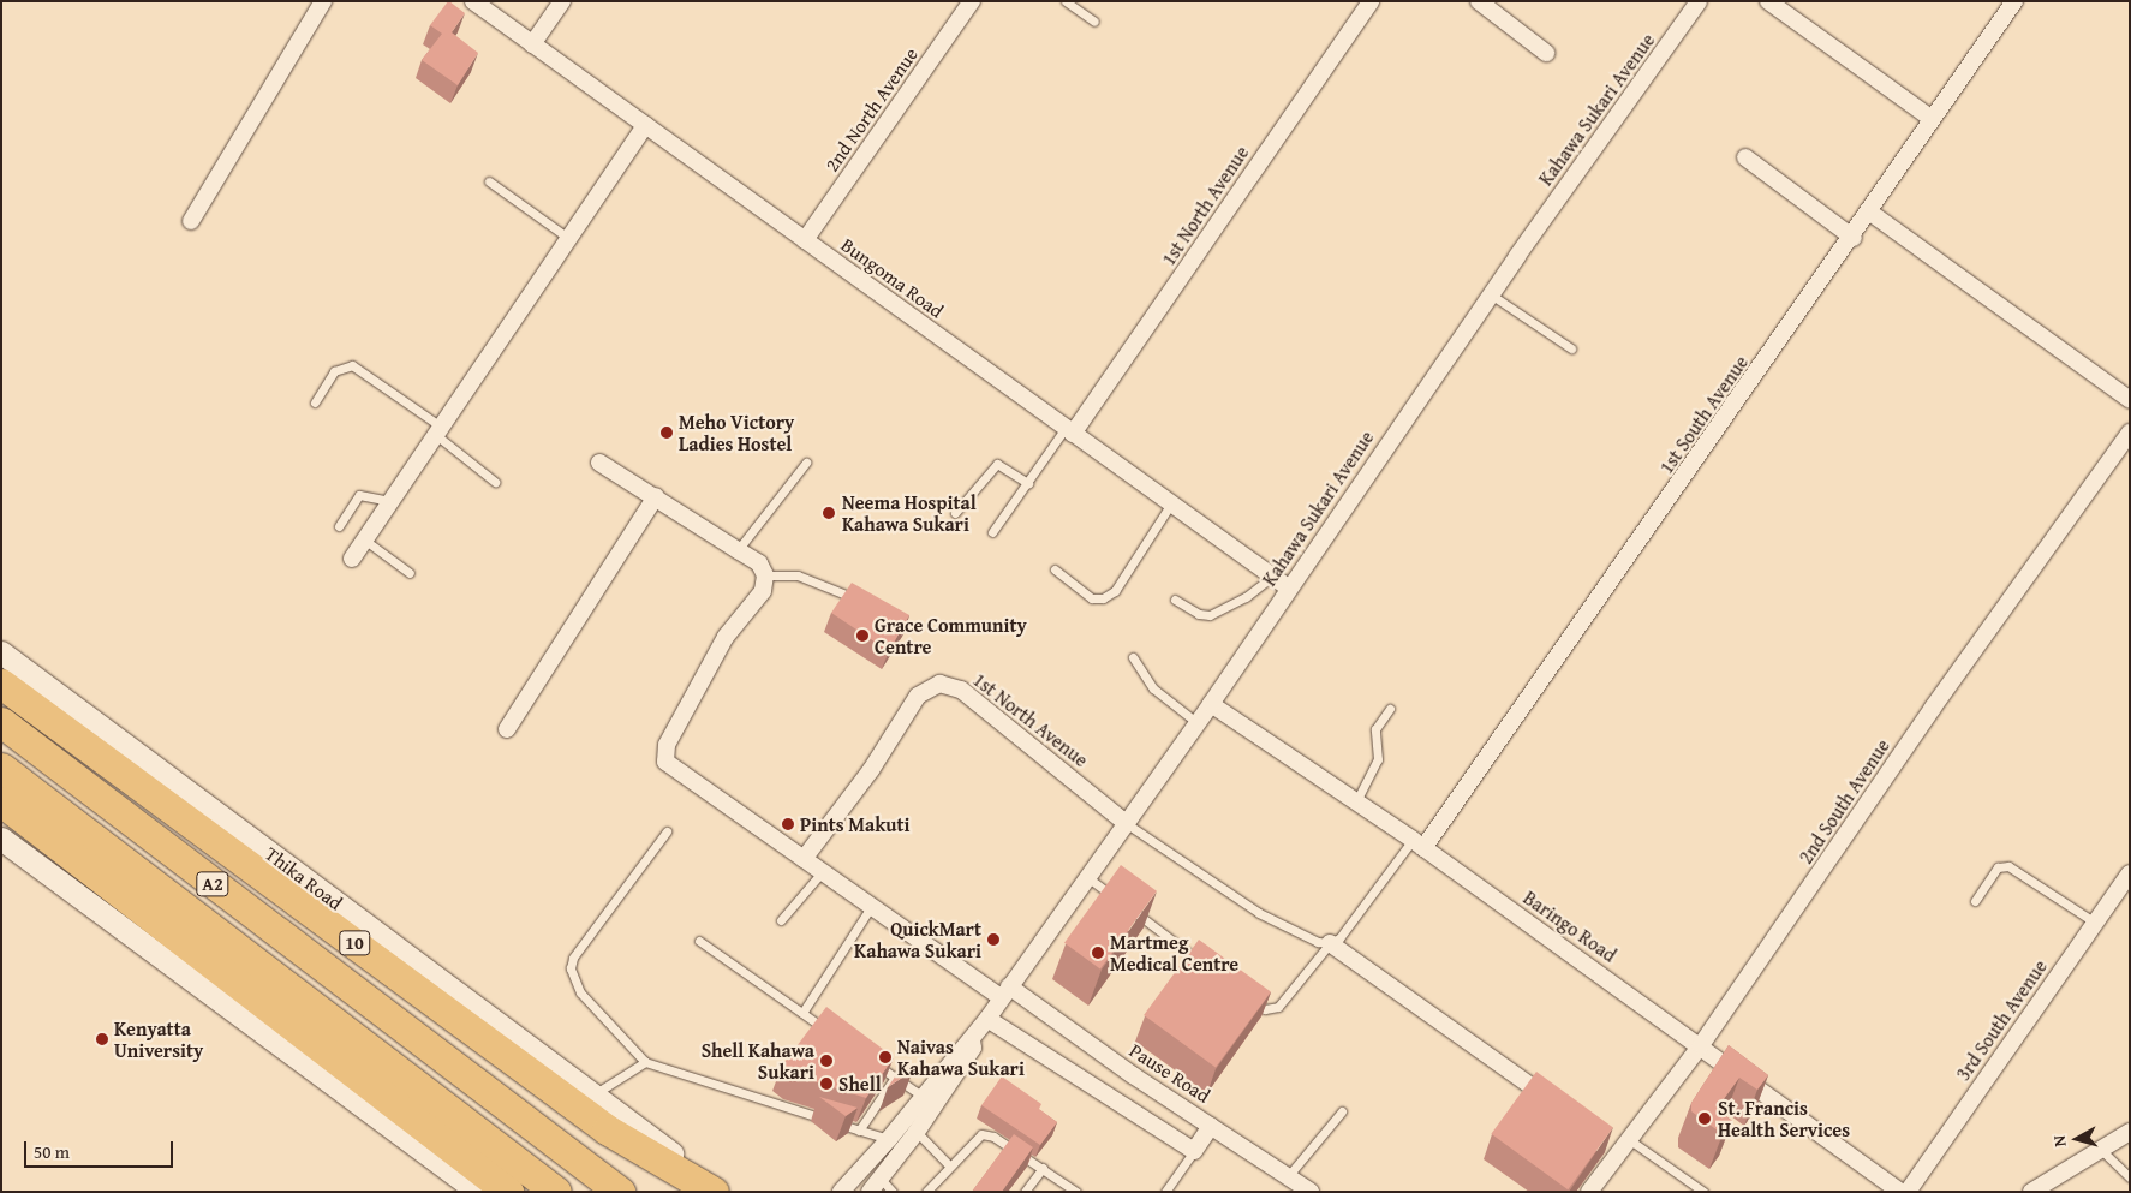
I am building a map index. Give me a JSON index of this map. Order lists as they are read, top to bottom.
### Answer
{
  "streets": {
    "highway": ["A2", "10"],
    "main road": ["Thika Road"],
    "street": [
      "2nd North Avenue",
      "Kahawa Sukari Avenue",
      "1st North Avenue",
      "Bungoma Road",
      "1st South Avenue",
      "2nd South Avenue",
      "Baringo Road",
      "3rd South Avenue",
      "Pause Road"
    ]
  },
  "crossings": [
    ["2nd North Avenue", "Bungoma Road"],
    ["Kahawa Sukari Avenue", "1st North Avenue"],
    ["Kahawa Sukari Avenue", "Bungoma Road"],
    ["Kahawa Sukari Avenue", "Baringo Road"],
    ["Kahawa Sukari Avenue", "Pause Road"],
    ["1st North Avenue", "Bungoma Road"],
    ["1st North Avenue", "Pause Road"],
    ["1st South Avenue", "Baringo Road"],
    ["2nd South Avenue", "Baringo Road"]
  ],
  "places": [
    "Meho Victory Ladies Hostel",
    "Neema Hospital Kahawa Sukari",
    "Grace Community Centre",
    "Pints Makuti",
    "QuickMart Kahawa Sukari",
    "Martmeg Medical Centre",
    "Kenyatta University",
    "Naivas Kahawa Sukari",
    "Shell Kahawa Sukari",
    "Shell",
    "St. Francis Health Services"
  ],
  "scale_bar": "50 m",
  "north": "left"
}
